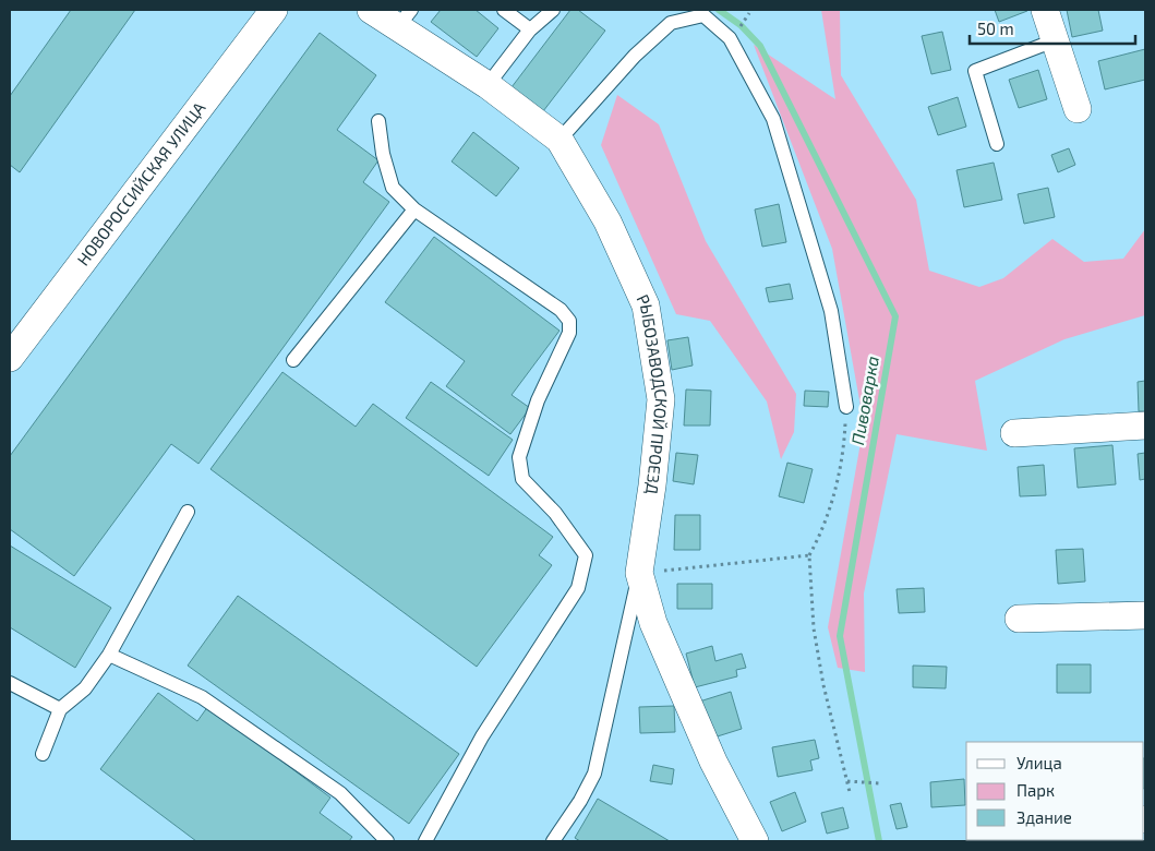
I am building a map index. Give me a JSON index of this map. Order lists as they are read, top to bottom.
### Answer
{
  "streets": {
    "street": ["НОВОРОССИЙСКАЯ УЛИЦА", "РЫБОЗАВОДСКОЙ ПРОЕЗД"]
  },
  "water": ["Пивоварка"],
  "legend": ["Улица", "Парк", "Здание"],
  "scale_bar": "50 m"
}
